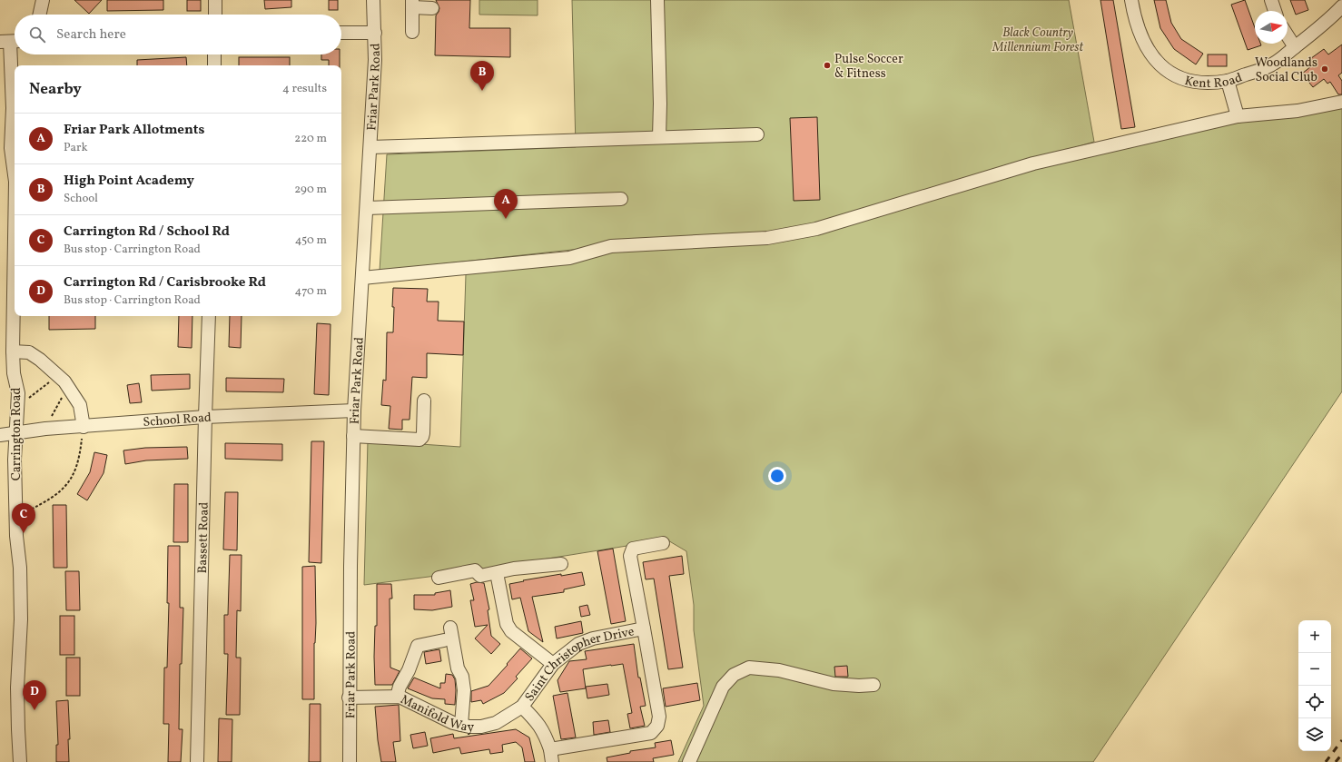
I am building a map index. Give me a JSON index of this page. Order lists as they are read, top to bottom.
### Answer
{
  "streets": {
    "street": [
      "Kent Road",
      "Friar Park Road",
      "School Road",
      "Carrington Road",
      "Bassett Road",
      "Saint Christopher Drive",
      "Manifold Way"
    ]
  },
  "crossings": [
    ["Friar Park Road", "School Road"],
    ["Friar Park Road", "Manifold Way"],
    ["School Road", "Carrington Road"],
    ["School Road", "Bassett Road"],
    ["Saint Christopher Drive", "Manifold Way"]
  ],
  "parks": ["Black Country Millennium Forest"],
  "places": ["Pulse Soccer & Fitness", "Woodlands Social Club"],
  "north": "right",
  "page": {
    "search": "Search here",
    "pins": [
      "B",
      "A",
      "C",
      "D"
    ],
    "heading": ["Nearby", "4 results"],
    "list": [
      {
        "mark": "A",
        "name": "Friar Park Allotments",
        "note": "Park",
        "value": "220 m"
      },
      {
        "mark": "B",
        "name": "High Point Academy",
        "note": "School",
        "value": "290 m"
      },
      {
        "mark": "C",
        "name": "Carrington Rd / School Rd",
        "note": "Bus stop · Carrington Road",
        "value": "450 m"
      },
      {
        "mark": "D",
        "name": "Carrington Rd / Carisbrooke Rd",
        "note": "Bus stop · Carrington Road",
        "value": "470 m"
      }
    ],
    "map_buttons": ["+", "−"]
  }
}
